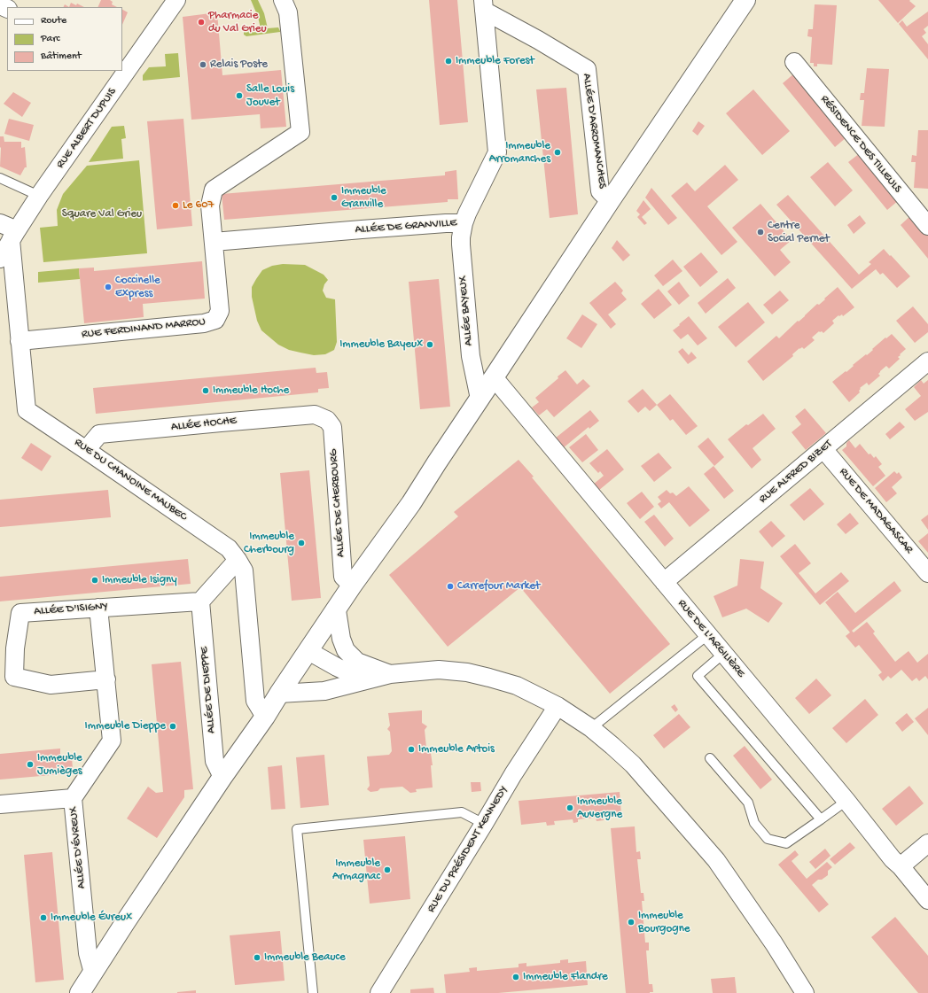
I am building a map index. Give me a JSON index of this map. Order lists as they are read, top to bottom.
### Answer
{
  "streets": {
    "street": [
      "RUE ALBERT DUPUIS",
      "ALLÉE D'ARROMANCHES",
      "RÉSIDENCE DES TILLEULS",
      "ALLÉE DE GRANVILLE",
      "ALLÉE BAYEUX",
      "RUE FERDINAND MARROU",
      "ALLÉE HOCHE",
      "RUE ALFRED BIZET",
      "RUE DU CHANOINE MAUBEC",
      "ALLÉE DE CHERBOURG",
      "RUE DE MADAGASCAR",
      "ALLÉE D'ISIGNY",
      "RUE DE L'ARGILIÈRE",
      "ALLÉE DE DIEPPE",
      "ALLÉE D'ÉVREUX",
      "RUE DU PRÉSIDENT KENNEDY"
    ]
  },
  "crossings": [
    ["RUE ALBERT DUPUIS", "RUE DU CHANOINE MAUBEC"],
    ["ALLÉE D'ARROMANCHES", "ALLÉE DE GRANVILLE"],
    ["ALLÉE DE GRANVILLE", "ALLÉE BAYEUX"],
    ["ALLÉE DE GRANVILLE", "RUE FERDINAND MARROU"],
    ["RUE FERDINAND MARROU", "RUE DU CHANOINE MAUBEC"],
    ["ALLÉE HOCHE", "RUE DU CHANOINE MAUBEC"],
    ["ALLÉE HOCHE", "ALLÉE DE CHERBOURG"],
    ["RUE ALFRED BIZET", "RUE DE MADAGASCAR"],
    ["RUE ALFRED BIZET", "RUE DE L'ARGILIÈRE"],
    ["ALLÉE D'ISIGNY", "ALLÉE DE DIEPPE"],
    ["ALLÉE D'ISIGNY", "ALLÉE D'ÉVREUX"]
  ],
  "parks": ["Square Val Grieu"],
  "places": [
    "Pharmacie du Val Grieu",
    "Immeuble Forest",
    "Relais Poste",
    "Salle Louis Jouvet",
    "Immeuble Arromanches",
    "Immeuble Granville",
    "Le 607",
    "Centre Social Pernet",
    "Coccinelle Express",
    "Immeuble Bayeux",
    "Immeuble Hoche",
    "Immeuble Cherbourg",
    "Immeuble Isigny",
    "Carrefour Market",
    "Immeuble Dieppe",
    "Immeuble Artois",
    "Immeuble Jumièges",
    "Immeuble Auvergne",
    "Immeuble Armagnac",
    "Immeuble Évreux",
    "Immeuble Bourgogne",
    "Immeuble Beauce",
    "Immeuble Flandre"
  ],
  "legend": ["Route", "Parc", "Bâtiment"]
}
